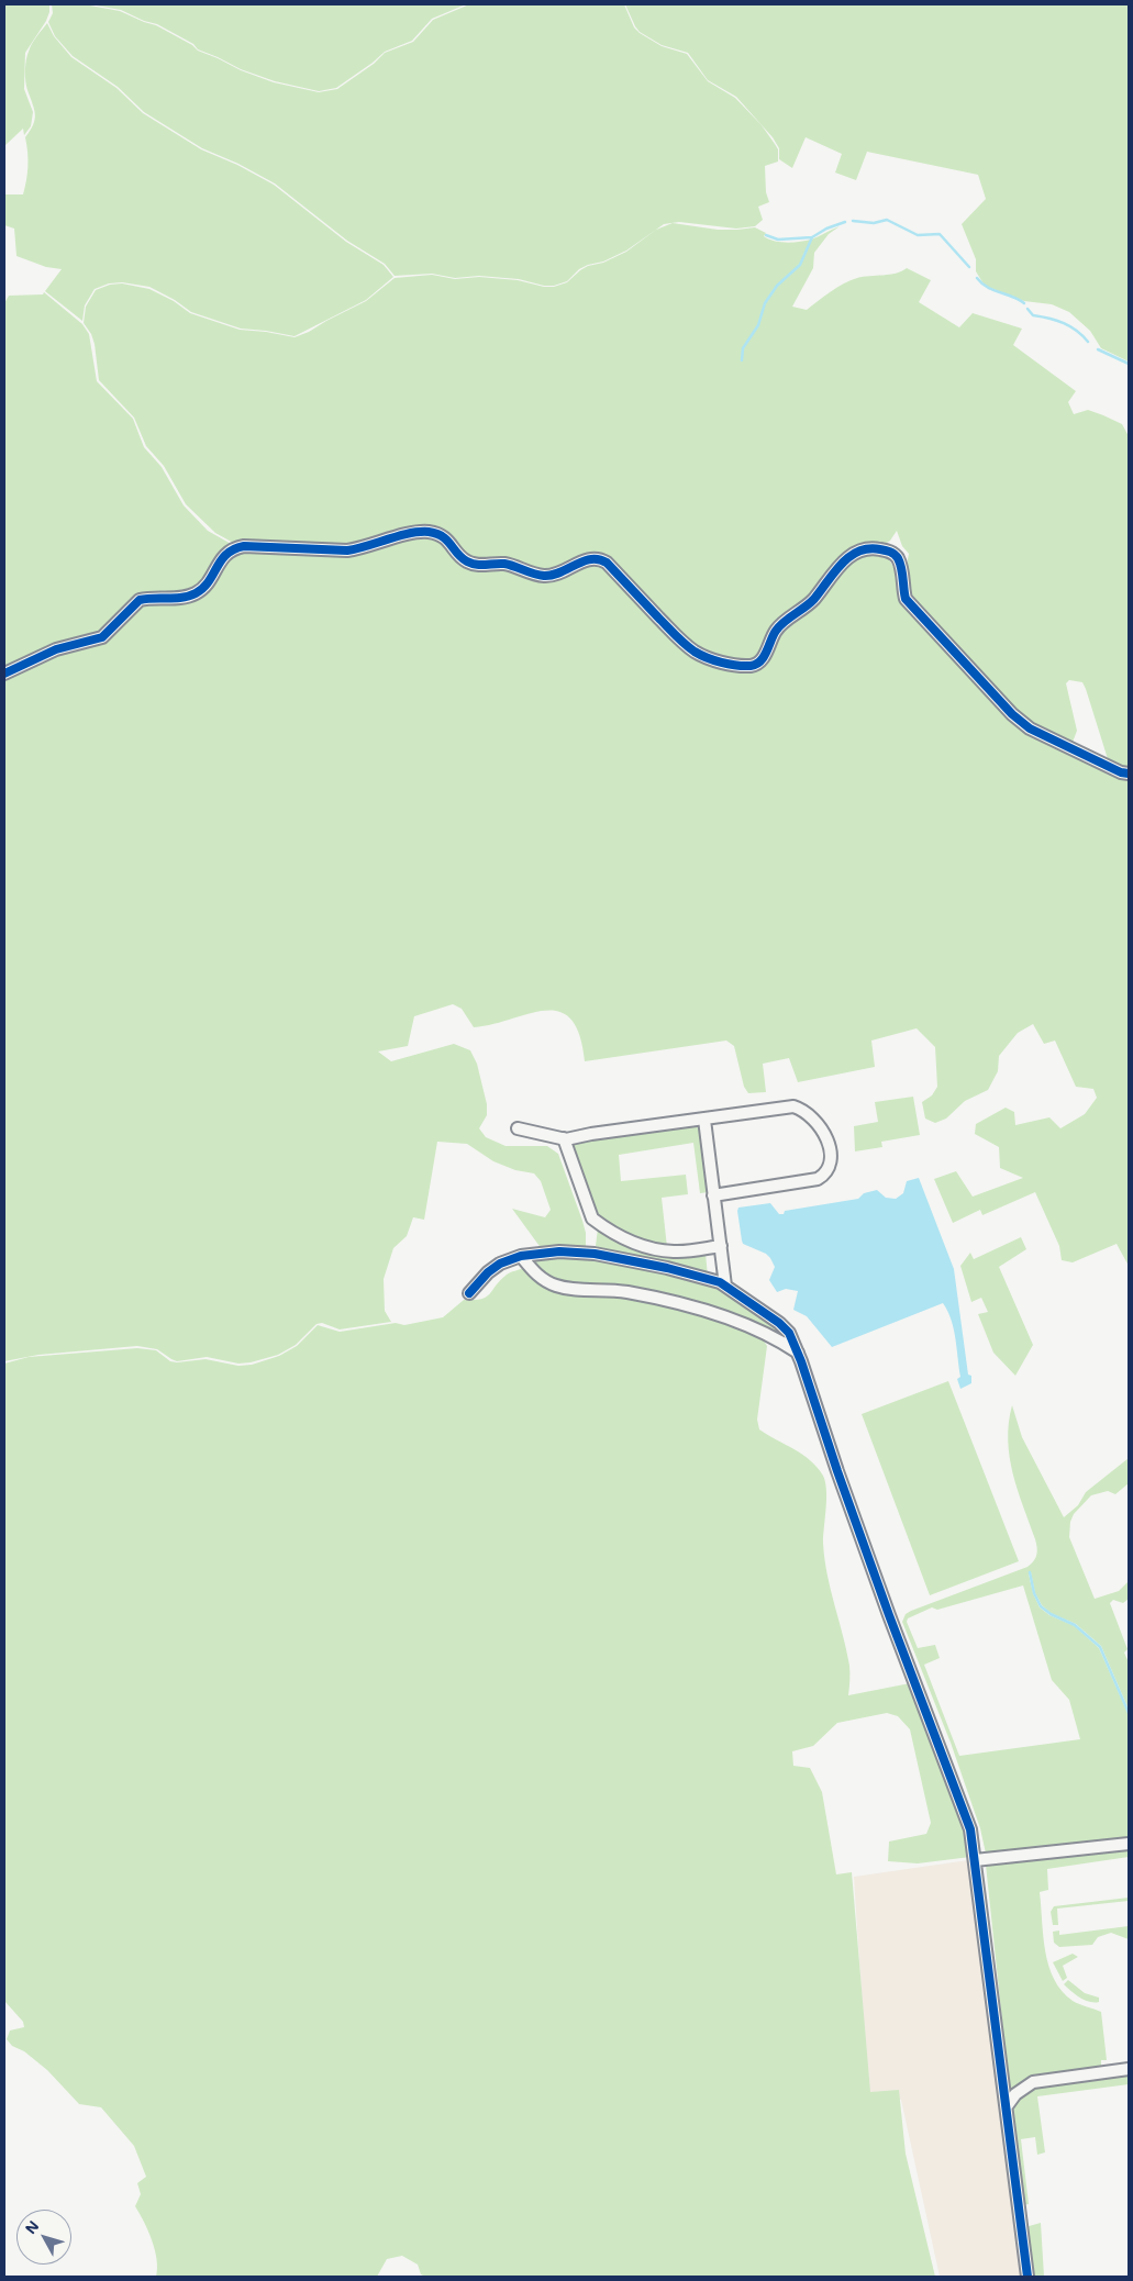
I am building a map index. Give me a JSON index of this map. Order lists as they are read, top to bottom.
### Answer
{
  "north": "top left"
}
